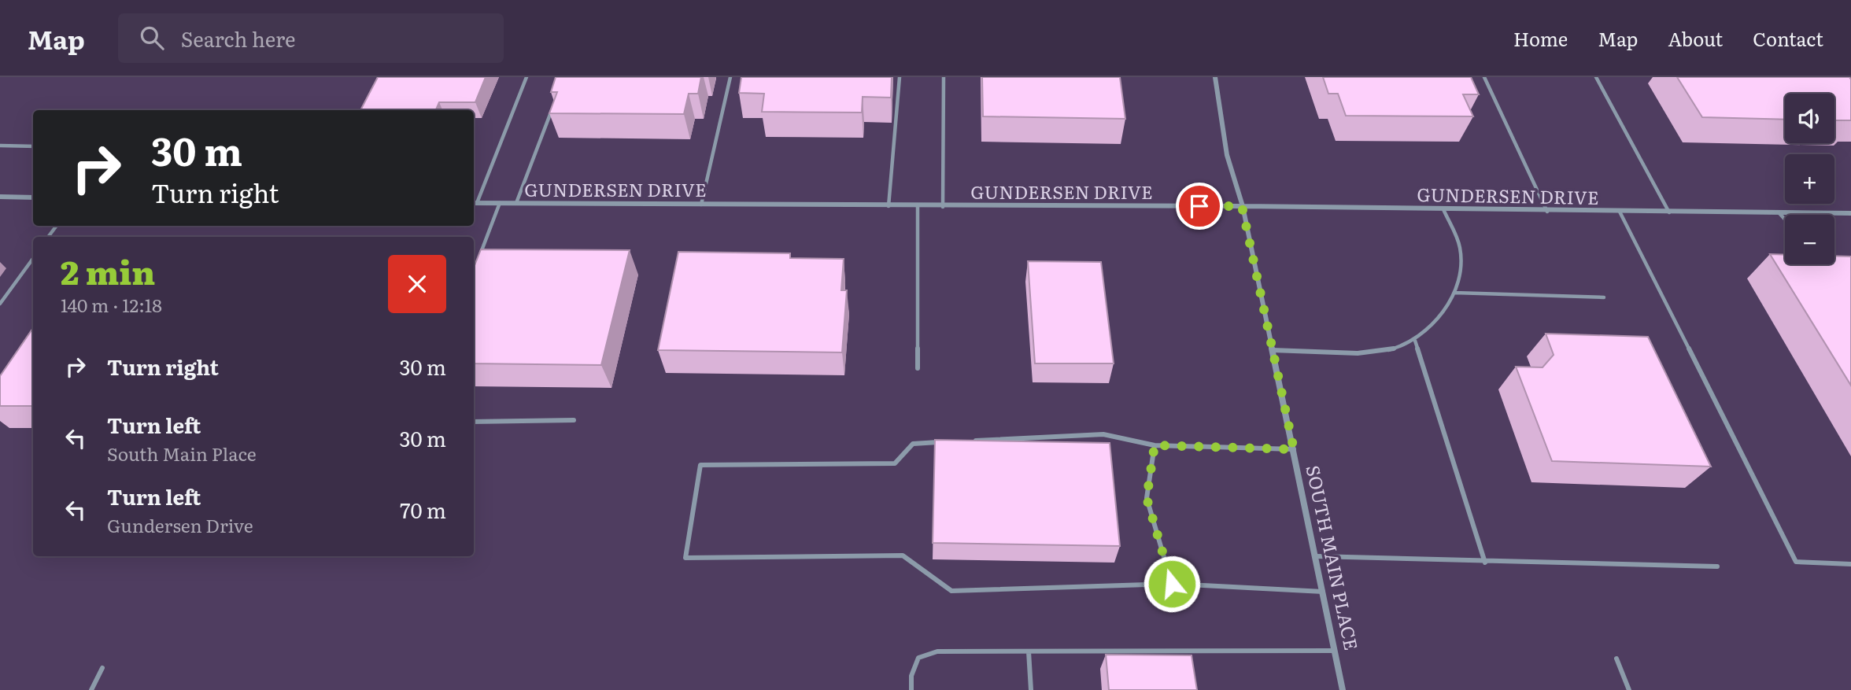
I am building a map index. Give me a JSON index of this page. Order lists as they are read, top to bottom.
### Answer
{
  "streets": {
    "street": ["GUNDERSEN DRIVE", "SOUTH MAIN PLACE"]
  },
  "crossings": [
    ["GUNDERSEN DRIVE", "SOUTH MAIN PLACE"]
  ],
  "page": {
    "header": "Map",
    "search": "Search here",
    "nav": [
      "Home",
      "Map",
      "About",
      "Contact"
    ],
    "map_buttons": ["+", "−"],
    "turn": ["30 m", "Turn right"],
    "heading": ["2 min", "140 m · 12:18"],
    "list": [
      {
        "name": "Turn right",
        "value": "30 m"
      },
      {
        "name": "Turn left",
        "note": "South Main Place",
        "value": "30 m"
      },
      {
        "name": "Turn left",
        "note": "Gundersen Drive",
        "value": "70 m"
      }
    ]
  }
}
